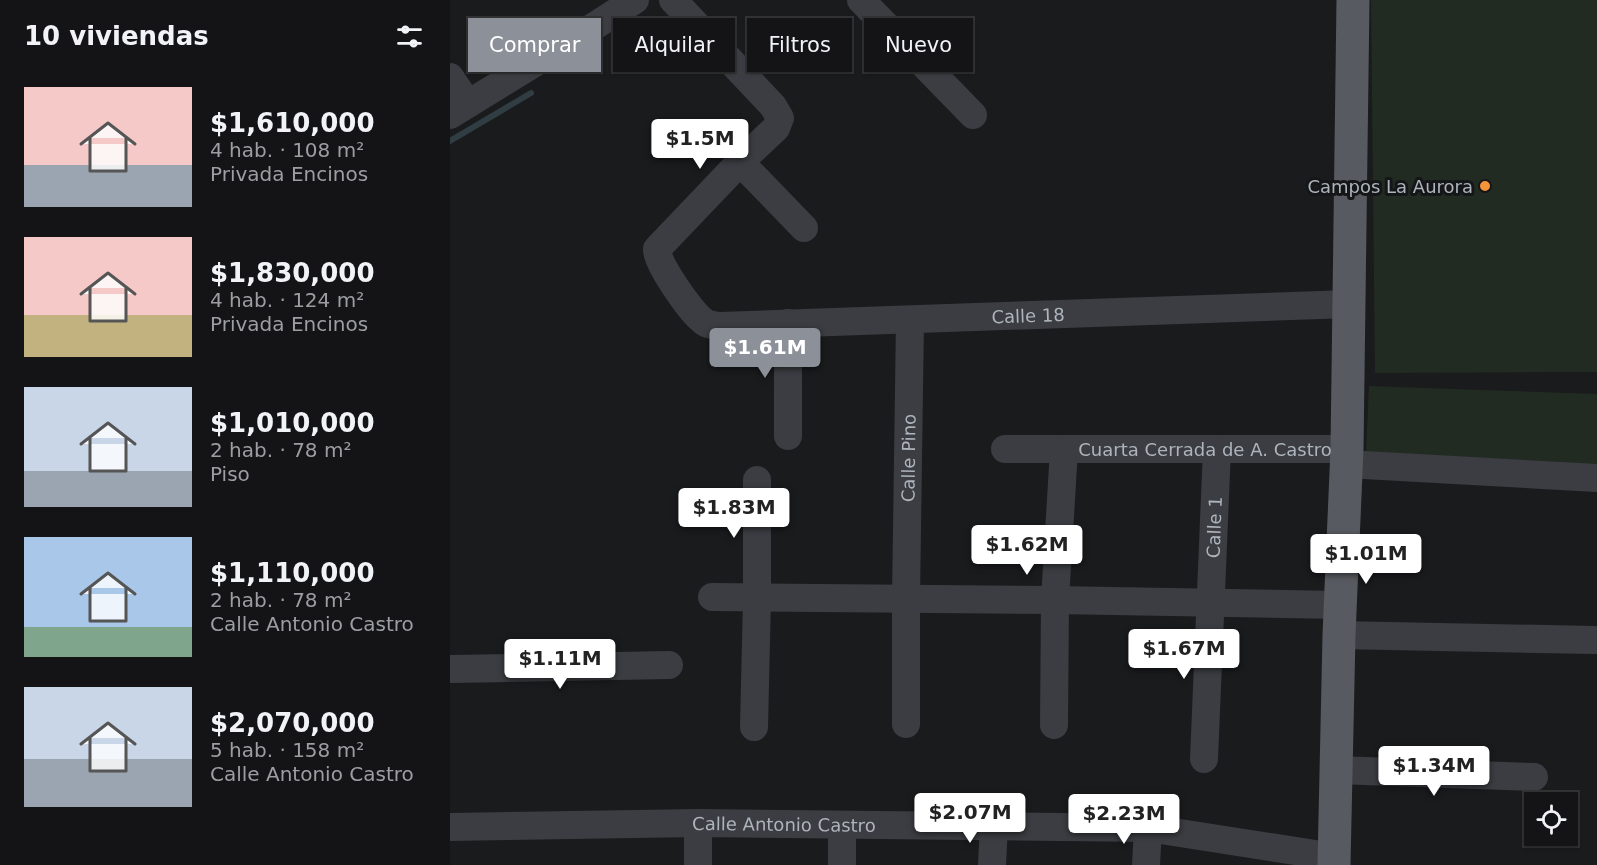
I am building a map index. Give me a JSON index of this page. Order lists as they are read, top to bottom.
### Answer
{
  "streets": {
    "street": [
      "Calle 18",
      "Cuarta Cerrada de A. Castro",
      "Calle Pino",
      "Calle 1",
      "Calle Antonio Castro"
    ]
  },
  "crossings": [
    ["Calle 18", "Calle Pino"],
    ["Cuarta Cerrada de A. Castro", "Calle 1"]
  ],
  "places": ["Campos La Aurora"],
  "page": {
    "heading": "10 viviendas",
    "chip": [
      "Comprar",
      "Alquilar",
      "Filtros",
      "Nuevo"
    ],
    "list": [
      {
        "name": "$1,610,000",
        "note": "4 hab. · 108 m² · Privada Encinos"
      },
      {
        "name": "$1,830,000",
        "note": "4 hab. · 124 m² · Privada Encinos"
      },
      {
        "name": "$1,010,000",
        "note": "2 hab. · 78 m² · Piso"
      },
      {
        "name": "$1,110,000",
        "note": "2 hab. · 78 m² · Calle Antonio Castro"
      },
      {
        "name": "$2,070,000",
        "note": "5 hab. · 158 m² · Calle Antonio Castro"
      }
    ],
    "price": [
      "$1.5M",
      "$1.61M",
      "$1.83M",
      "$1.62M",
      "$1.01M",
      "$1.67M",
      "$1.11M",
      "$1.34M",
      "$2.07M",
      "$2.23M"
    ]
  }
}
